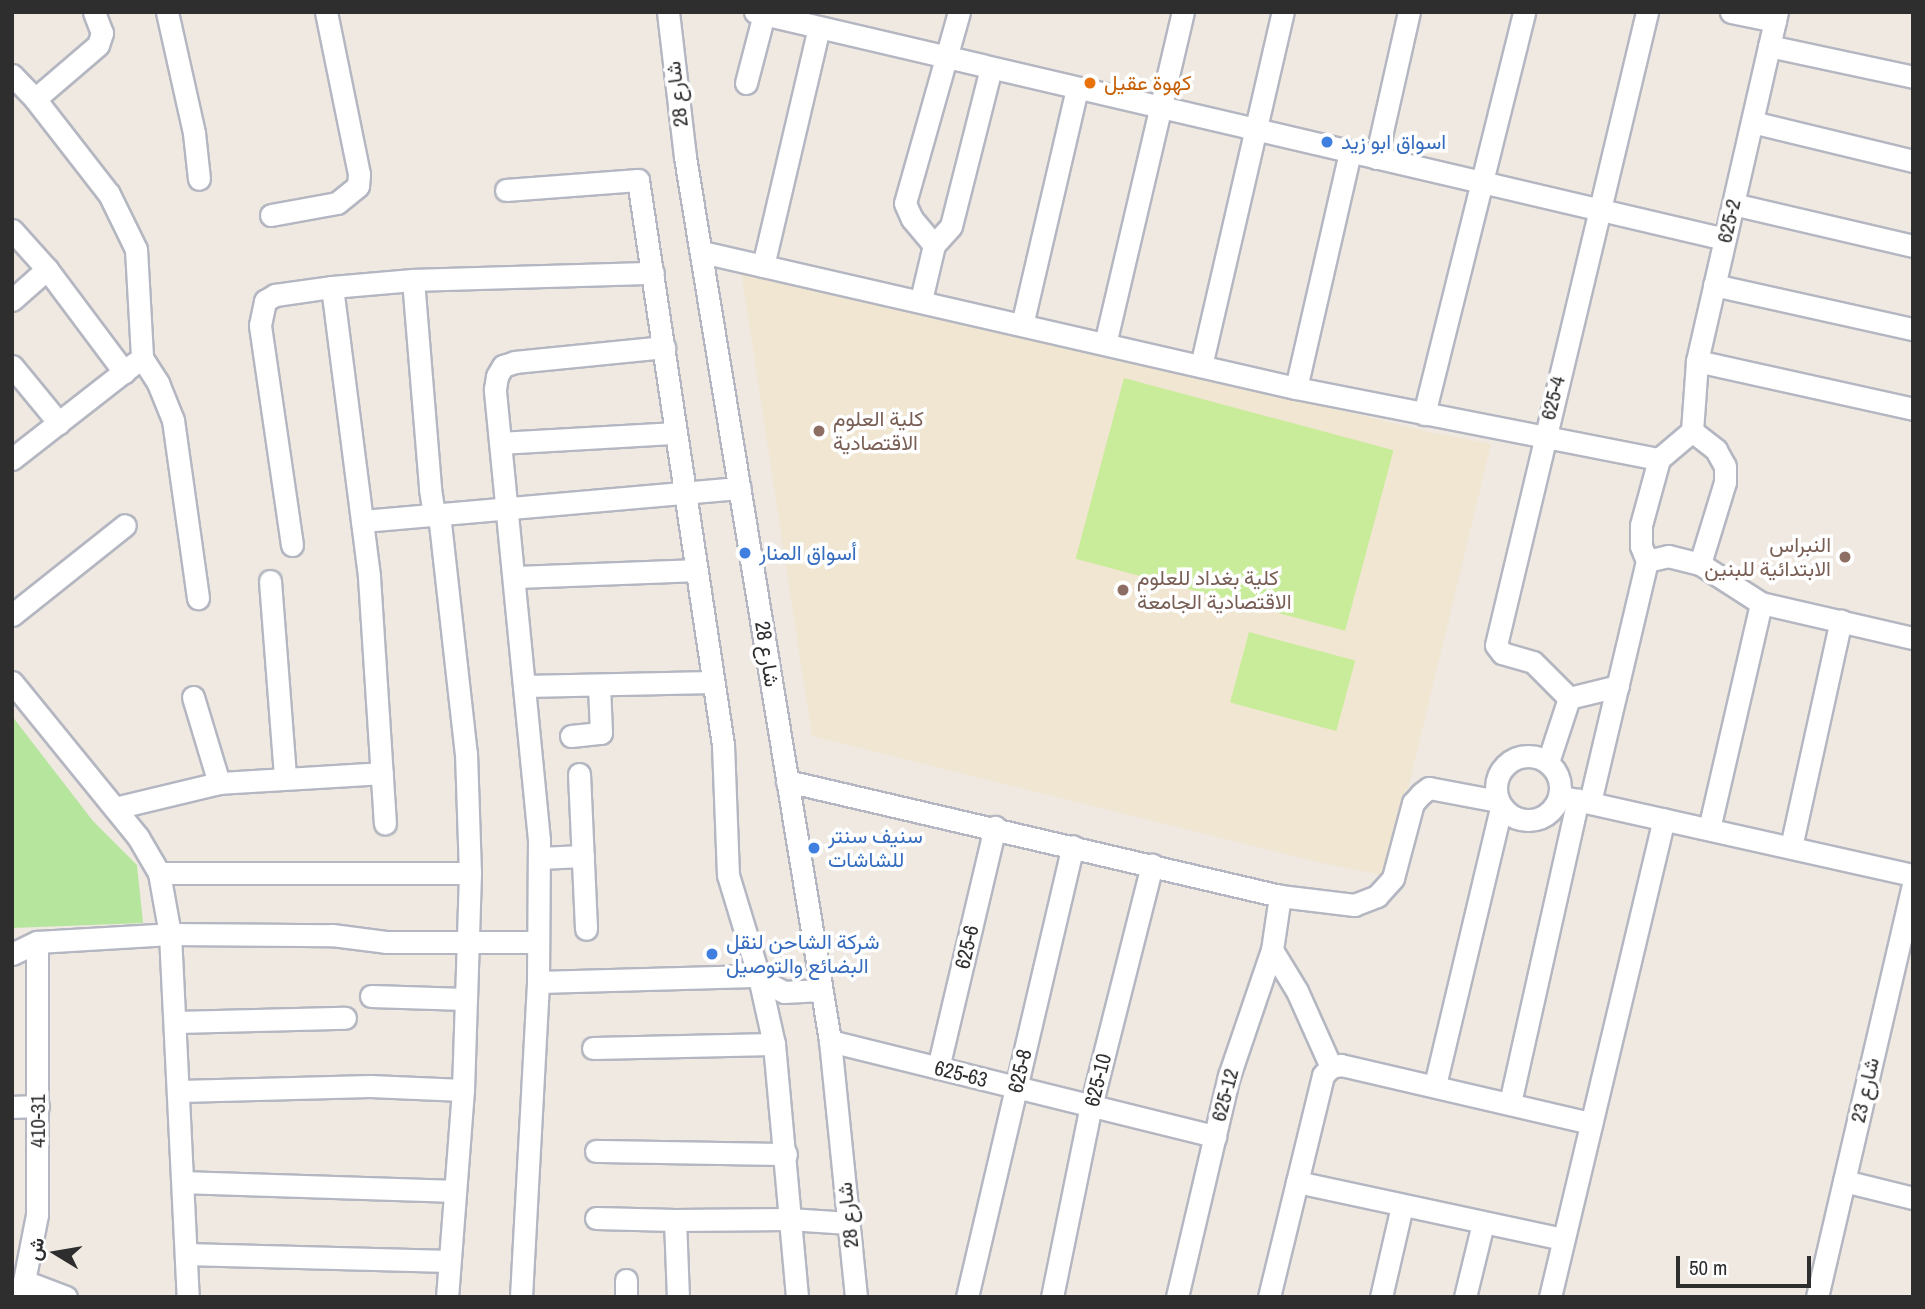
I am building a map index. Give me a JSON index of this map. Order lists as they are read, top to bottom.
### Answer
{
  "streets": {
    "street": [
      "شارع 28",
      "625-2",
      "625-4",
      "625-6",
      "625-8",
      "625-63",
      "625-10",
      "شارع 23",
      "625-12",
      "410-31"
    ]
  },
  "crossings": [
    ["شارع 28", "625-63"],
    ["625-6", "625-63"],
    ["625-8", "625-63"],
    ["625-63", "625-10"],
    ["625-63", "625-12"]
  ],
  "places": [
    "كهوة عقيل",
    "اسواق ابو زيد",
    "كلية العلوم الاقتصادية",
    "أسواق المنار",
    "النبراس الابتدائية للبنين",
    "كلية بغداد للعلوم الاقتصادية الجامعة",
    "سنيف سنتر للشاشات",
    "شركة الشاحن لنقل البضائع والتوصيل"
  ],
  "scale_bar": "50 m",
  "north": "left"
}
